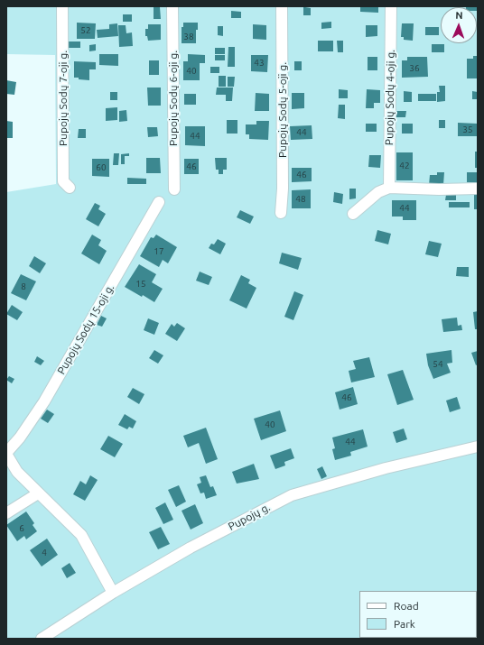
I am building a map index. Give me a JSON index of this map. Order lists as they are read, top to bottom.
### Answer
{
  "streets": {
    "street": [
      "Pupojų Sodų 4-oji g.",
      "Pupojų Sodų 7-oji g.",
      "Pupojų Sodų 6-oji g.",
      "Pupojų Sodų 5-oji g.",
      "Pupojų Sodų 15-oji g.",
      "Pupojų g."
    ]
  },
  "house_numbers": [
    "52",
    "38",
    "43",
    "36",
    "40",
    "35",
    "44",
    "44",
    "42",
    "46",
    "60",
    "46",
    "48",
    "44",
    "17",
    "15",
    "8",
    "54",
    "46",
    "40",
    "44",
    "6",
    "4"
  ],
  "legend": ["Road", "Park"],
  "north": "top"
}
